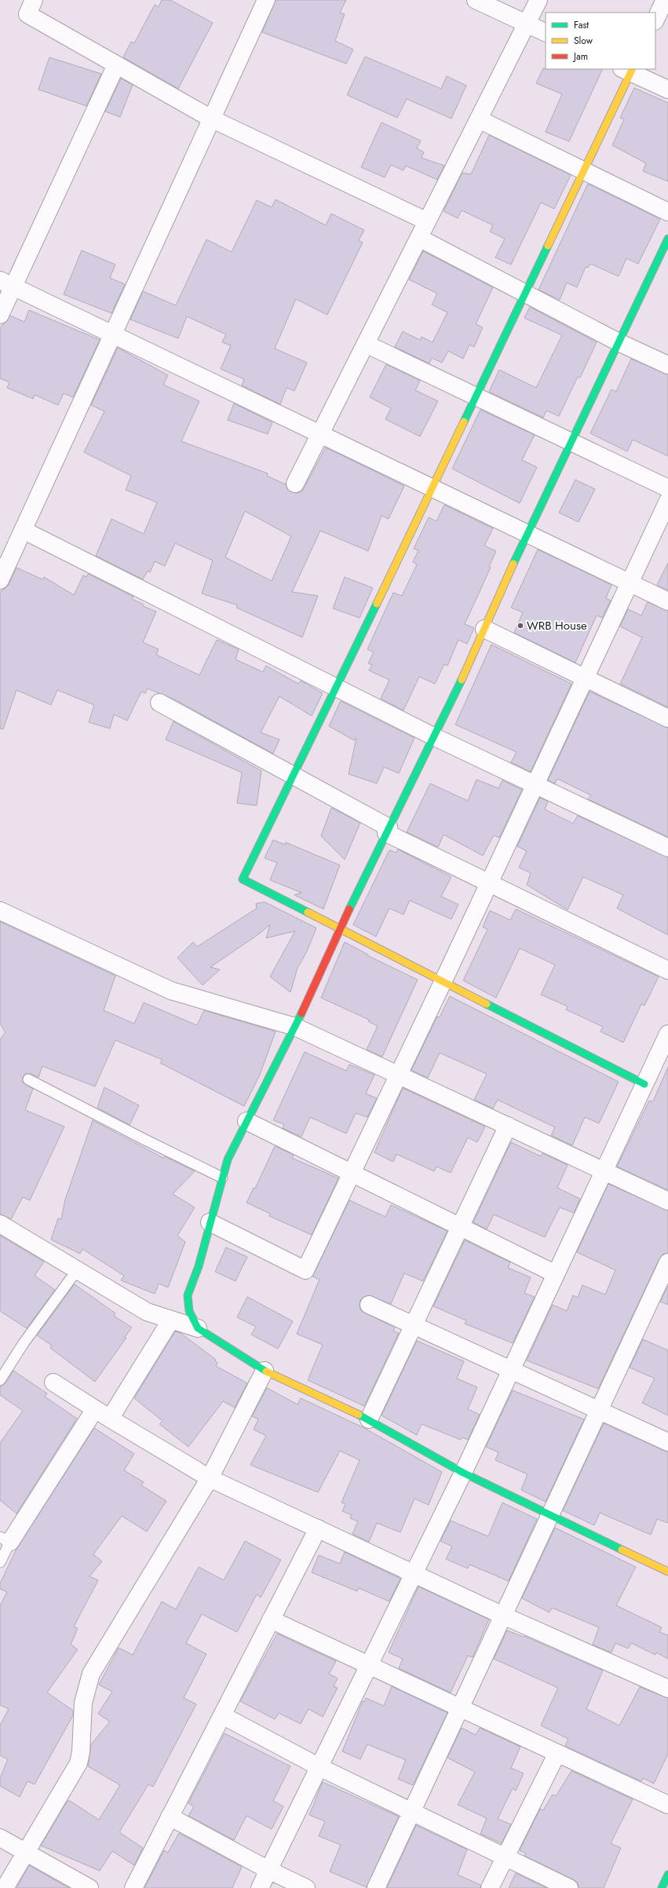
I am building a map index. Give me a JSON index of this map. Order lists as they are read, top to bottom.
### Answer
{
  "places": ["WRB House"],
  "legend": ["Fast", "Slow", "Jam"]
}
